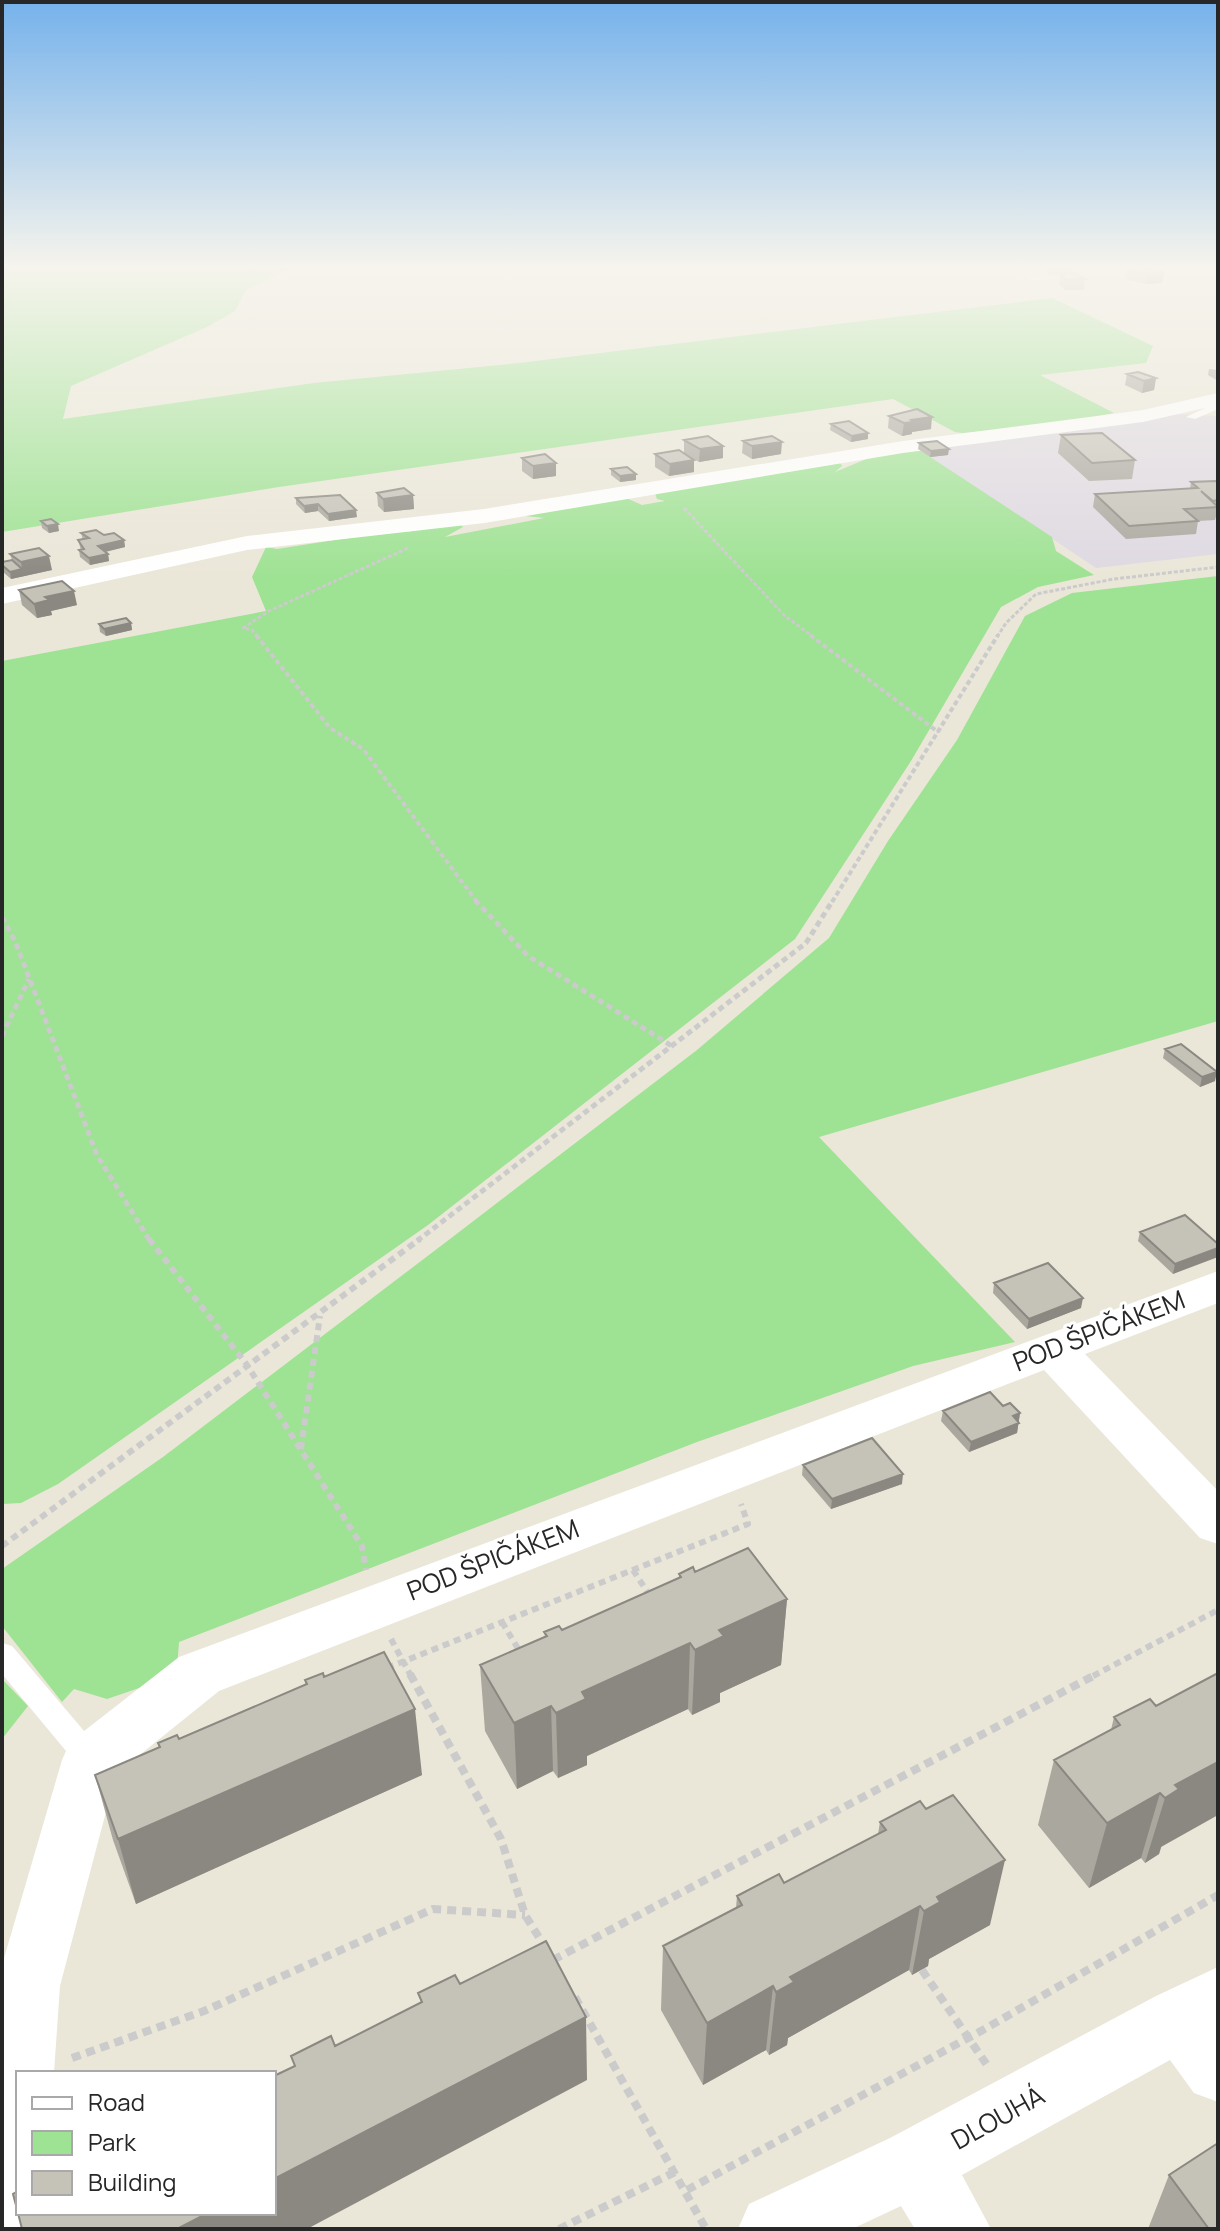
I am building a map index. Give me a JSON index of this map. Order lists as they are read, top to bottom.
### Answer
{
  "streets": {
    "street": ["POD ŠPIČÁKEM", "DLOUHÁ"]
  },
  "legend": ["Road", "Park", "Building"]
}
